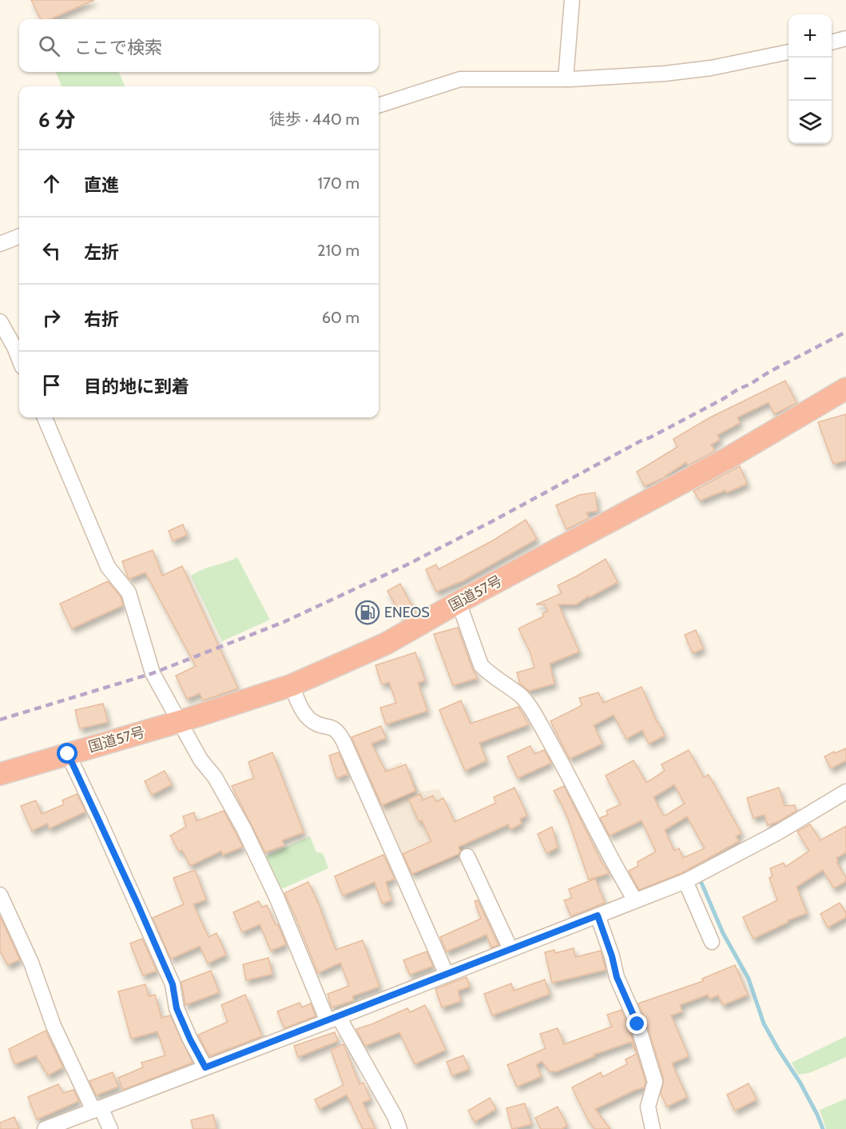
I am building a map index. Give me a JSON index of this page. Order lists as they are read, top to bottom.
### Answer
{
  "streets": {
    "highway": ["国道57号"]
  },
  "places": {
    "fuel station": ["ENEOS"]
  },
  "page": {
    "map_buttons": ["+", "−"],
    "search": "ここで検索",
    "heading": ["6 分", "徒歩 · 440 m"],
    "list": [
      ["直進", "170 m"],
      ["左折", "210 m"],
      ["右折", "60 m"],
      "目的地に到着"
    ]
  }
}
